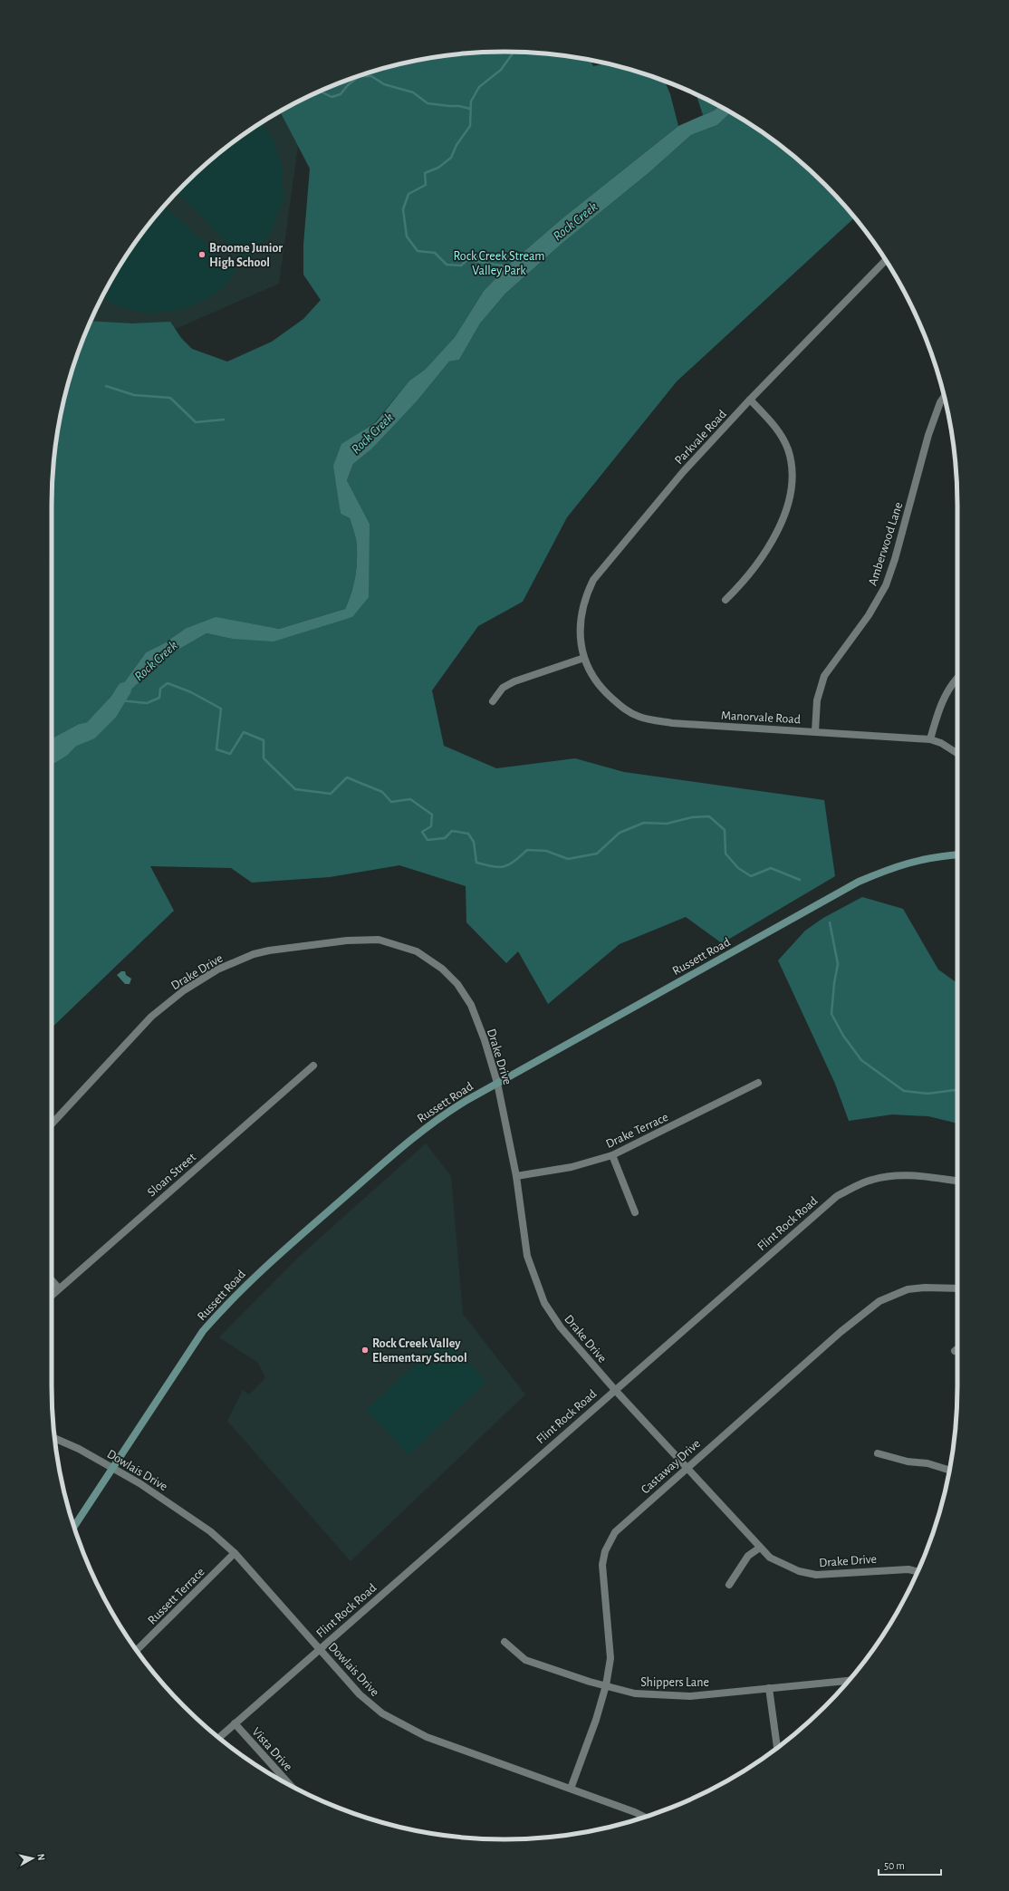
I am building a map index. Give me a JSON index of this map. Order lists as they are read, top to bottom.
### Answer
{
  "streets": {
    "street": [
      "Parkvale Road",
      "Amberwood Lane",
      "Manorvale Road",
      "Russett Road",
      "Drake Drive",
      "Drake Terrace",
      "Sloan Street",
      "Flint Rock Road",
      "Castaway Drive",
      "Dowlais Drive",
      "Russett Terrace",
      "Shippers Lane",
      "Vista Drive"
    ]
  },
  "crossings": [
    ["Parkvale Road", "Manorvale Road"],
    ["Amberwood Lane", "Manorvale Road"],
    ["Russett Road", "Drake Drive"],
    ["Russett Road", "Dowlais Drive"],
    ["Drake Drive", "Drake Terrace"],
    ["Drake Drive", "Flint Rock Road"],
    ["Drake Drive", "Castaway Drive"],
    ["Flint Rock Road", "Dowlais Drive"],
    ["Flint Rock Road", "Vista Drive"],
    ["Castaway Drive", "Dowlais Drive"],
    ["Castaway Drive", "Shippers Lane"],
    ["Dowlais Drive", "Russett Terrace"]
  ],
  "water": ["Rock Creek"],
  "parks": ["Rock Creek Stream Valley Park"],
  "places": ["Broome Junior High School", "Rock Creek Valley Elementary School"],
  "scale_bar": "50 m",
  "north": "right"
}
